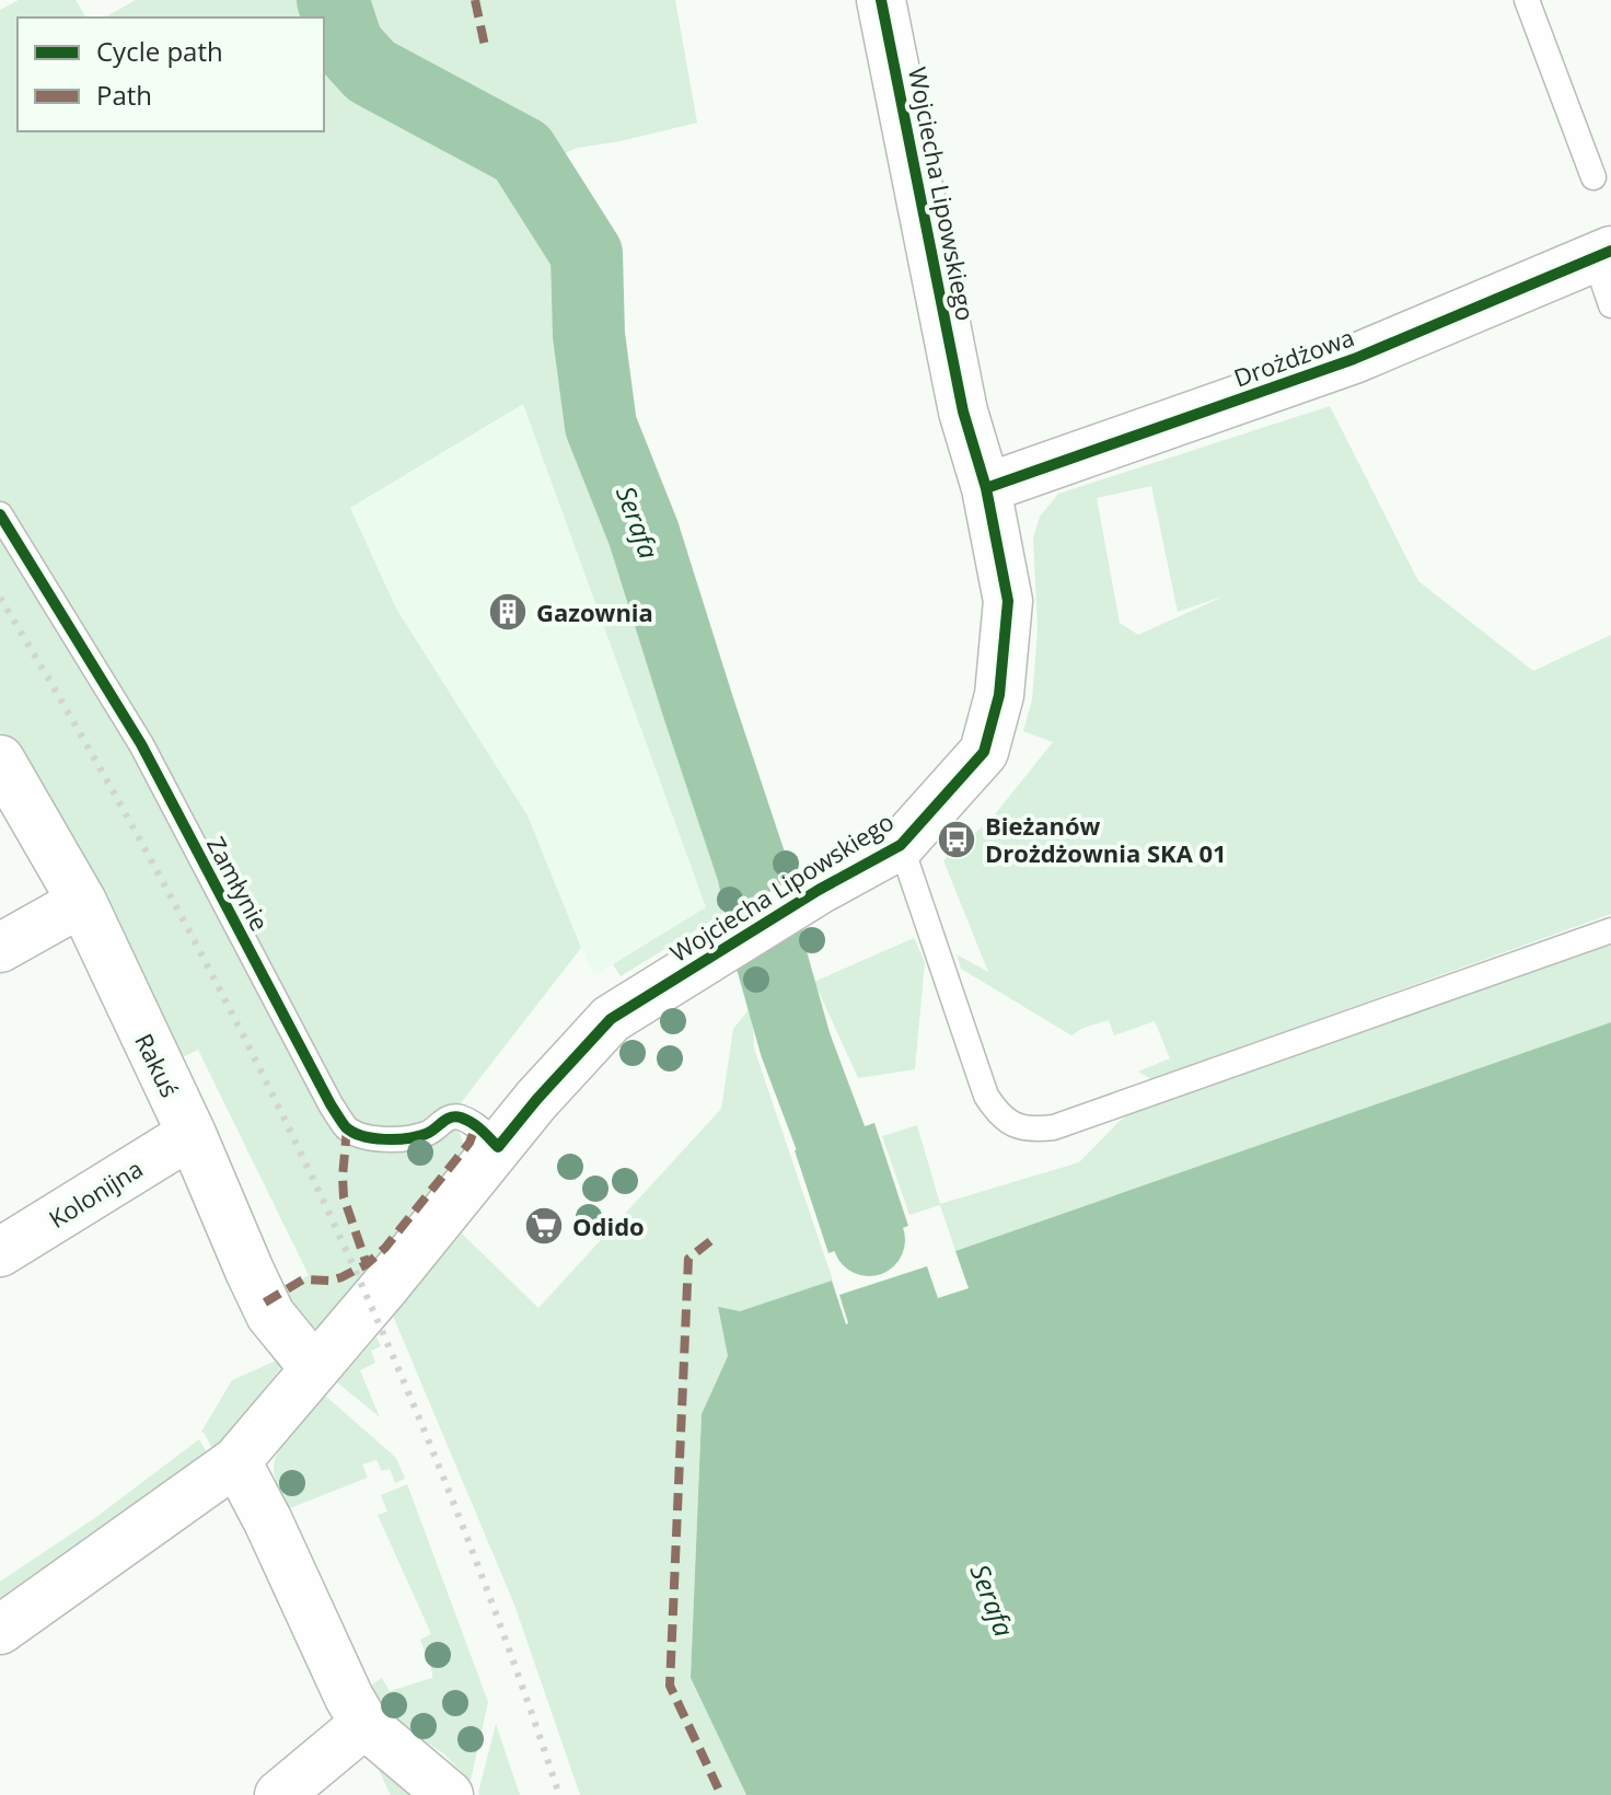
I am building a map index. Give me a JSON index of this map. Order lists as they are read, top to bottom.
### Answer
{
  "streets": {
    "street": [
      "Wojciecha Lipowskiego",
      "Drożdżowa",
      "Rakuś",
      "Kolonijna"
    ],
    "lane": ["Zamłynie"]
  },
  "crossings": [
    ["Wojciecha Lipowskiego", "Drożdżowa"],
    ["Wojciecha Lipowskiego", "Zamłynie"],
    ["Wojciecha Lipowskiego", "Rakuś"],
    ["Rakuś", "Kolonijna"]
  ],
  "water": ["Serafa"],
  "places": {
    "building": ["Gazownia"],
    "bus stop": ["Bieżanów Drożdżownia SKA 01"],
    "supermarket": ["Odido"]
  },
  "legend": ["Cycle path", "Path"]
}
